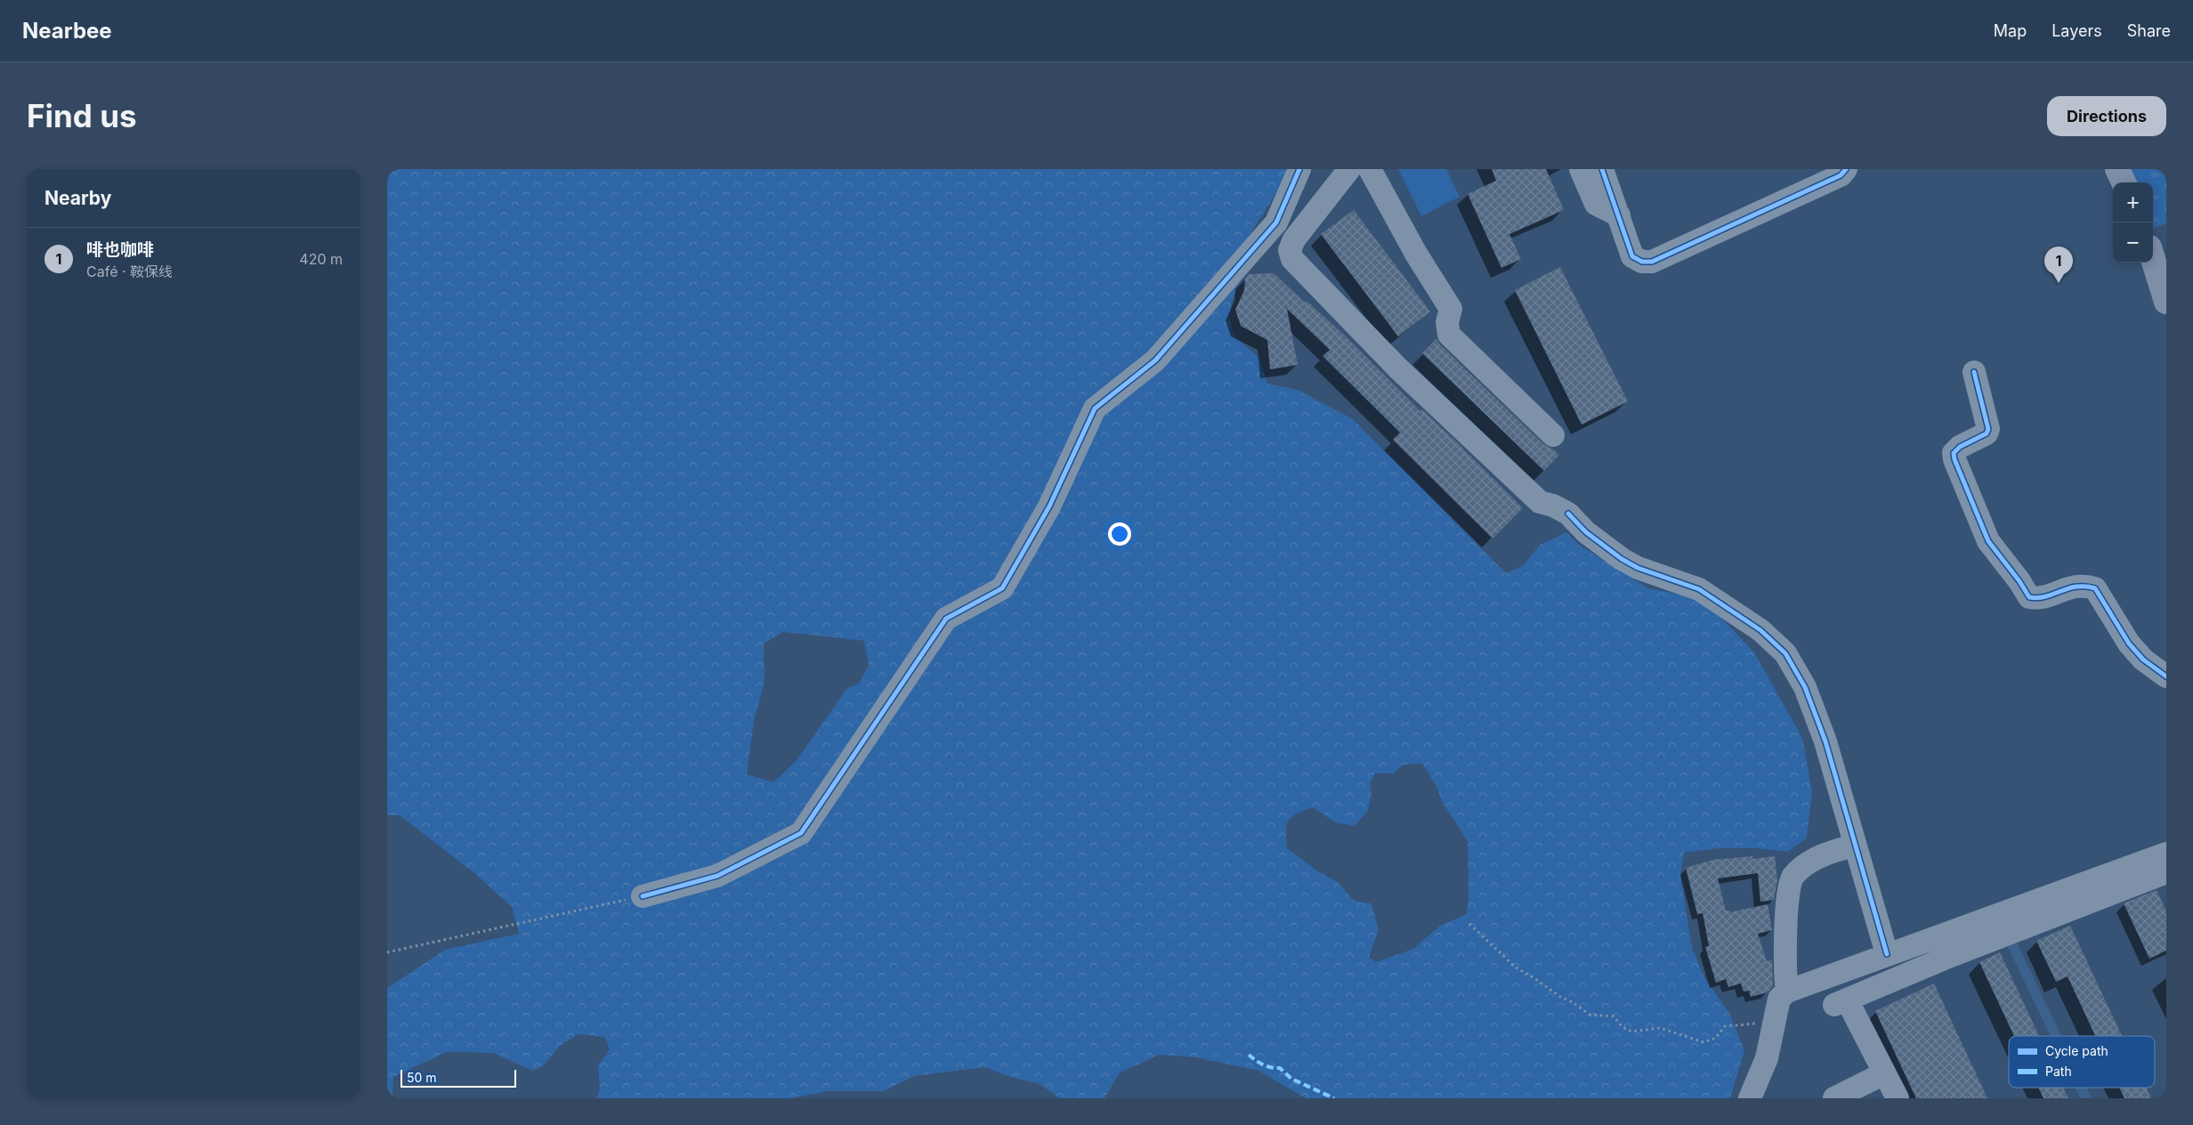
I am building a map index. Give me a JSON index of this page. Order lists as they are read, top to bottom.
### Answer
{
  "legend": ["Cycle path", "Path"],
  "scale_bar": "50 m",
  "page": {
    "header": "Nearbee",
    "nav": ["Map", "Layers", "Share"],
    "buttons": "Directions",
    "title": "Find us",
    "heading": "Nearby",
    "map_buttons": ["+", "−"],
    "list": [
      {
        "mark": "1",
        "name": "啡也咖啡",
        "note": "Café · 鞍保线",
        "value": "420 m"
      }
    ],
    "pins": "1",
    "scale": "50 m"
  }
}
